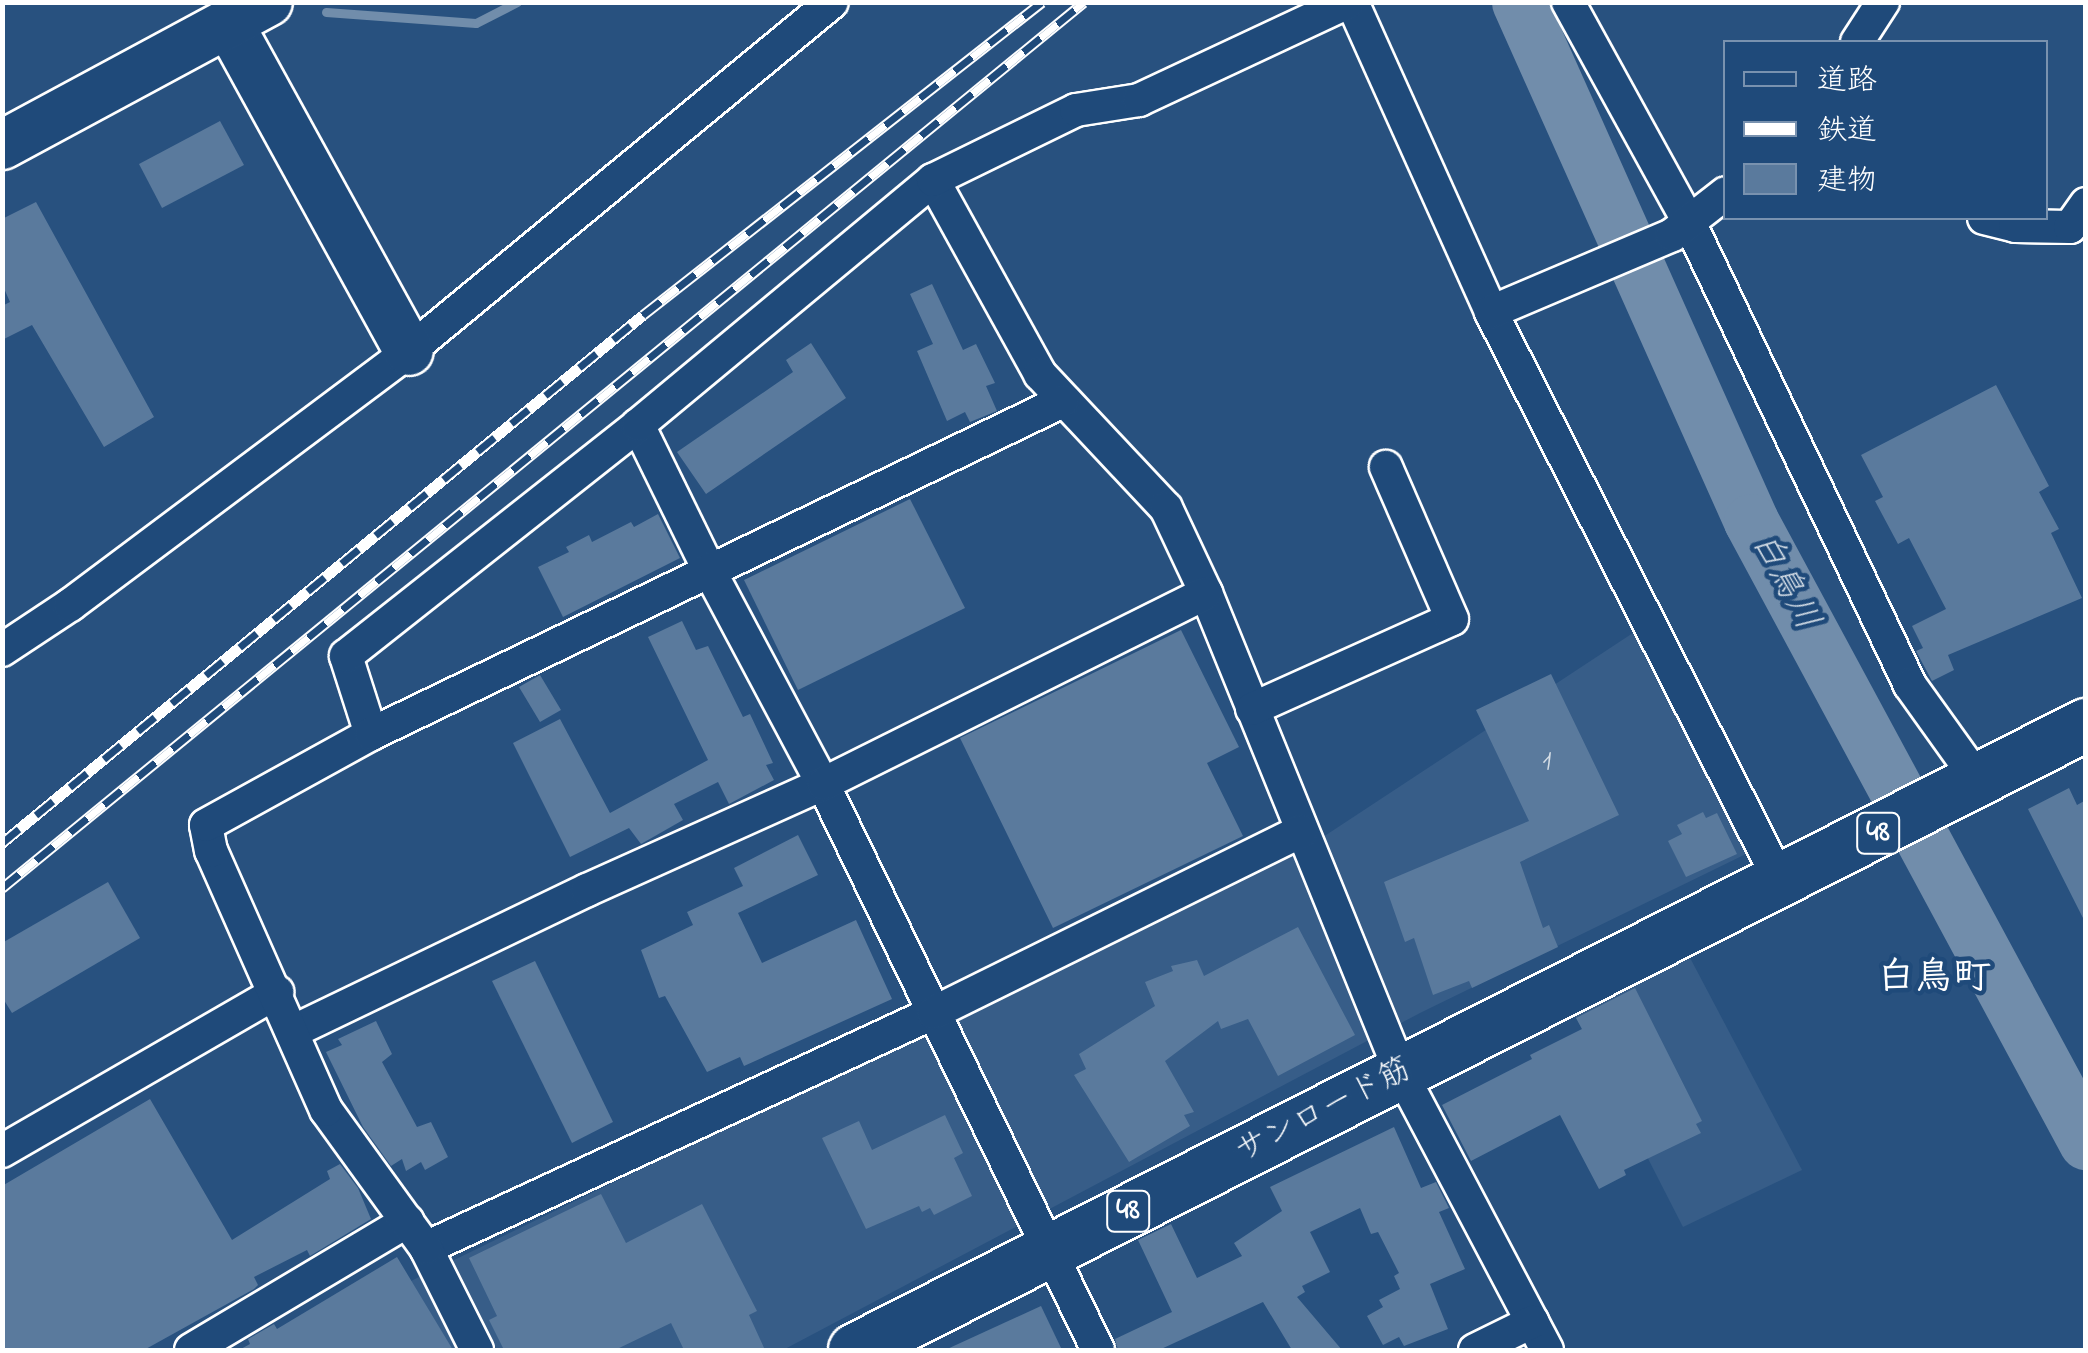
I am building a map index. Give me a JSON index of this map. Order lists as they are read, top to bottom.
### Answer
{
  "streets": {
    "main road": ["48", "サンロード筋"]
  },
  "crossings": [
    ["48", "サンロード筋"]
  ],
  "districts": ["白鳥町"],
  "water": ["白鳥川"],
  "house_numbers": ["1"],
  "legend": ["道路", "鉄道", "建物"]
}
